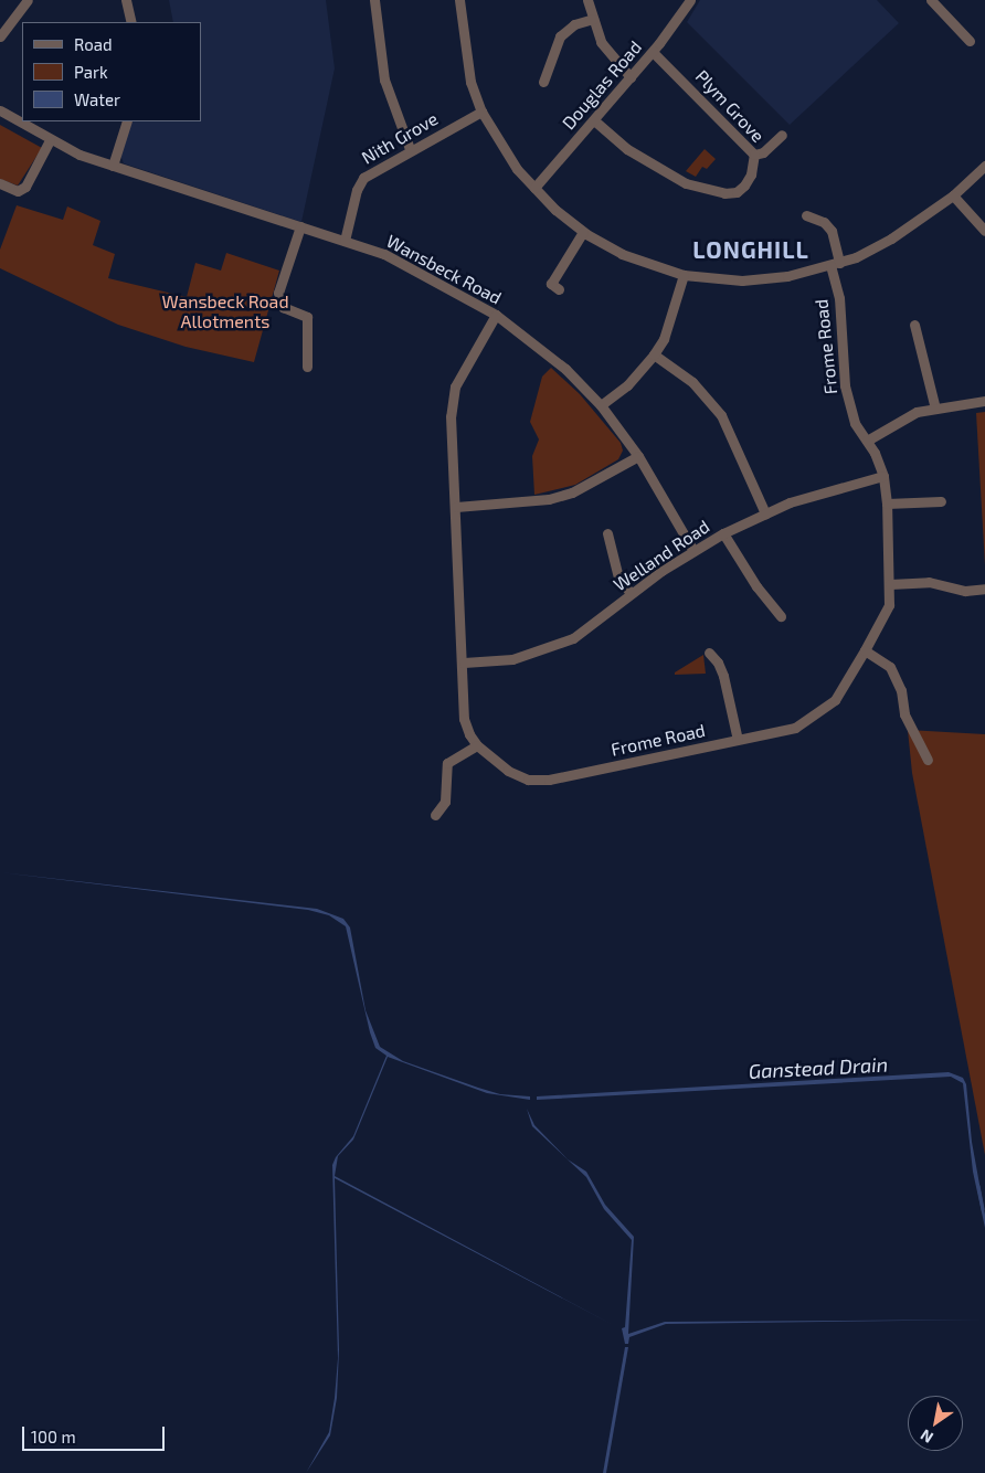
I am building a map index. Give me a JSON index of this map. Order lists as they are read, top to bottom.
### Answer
{
  "streets": {
    "street": [
      "Douglas Road",
      "Plym Grove",
      "Nith Grove",
      "Wansbeck Road",
      "Frome Road",
      "Welland Road"
    ]
  },
  "crossings": [
    ["Douglas Road", "Plym Grove"],
    ["Nith Grove", "Wansbeck Road"],
    ["Wansbeck Road", "Frome Road"],
    ["Wansbeck Road", "Welland Road"],
    ["Frome Road", "Welland Road"]
  ],
  "districts": ["LONGHILL"],
  "water": ["Ganstead Drain"],
  "parks": ["Wansbeck Road Allotments"],
  "legend": ["Road", "Park", "Water"],
  "scale_bar": "100 m",
  "north": "bottom left"
}
